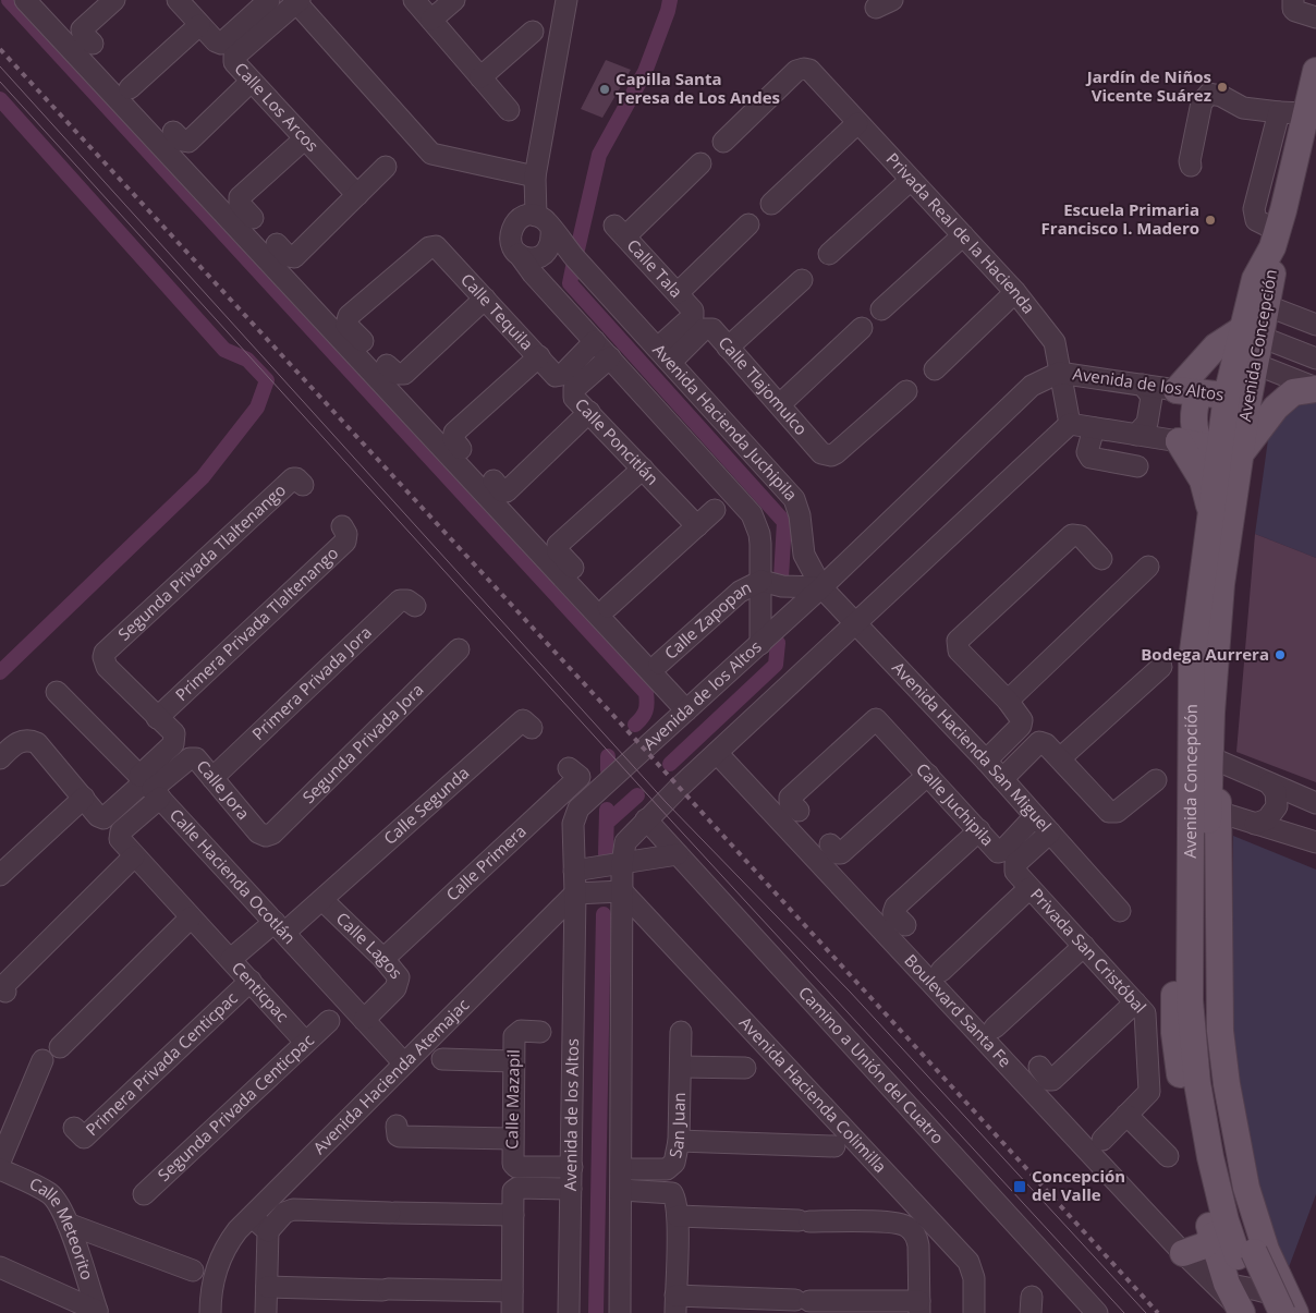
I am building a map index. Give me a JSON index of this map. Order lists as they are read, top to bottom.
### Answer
{
  "streets": {
    "main road": ["Avenida Concepción", "Avenida de los Altos"],
    "street": [
      "Calle Los Arcos",
      "Privada Real de la Hacienda",
      "Calle Tala",
      "Calle Tequila",
      "Calle Tlajomulco",
      "Avenida Hacienda Juchipila",
      "Calle Poncitlán",
      "Segunda Privada Tlaltenango",
      "Calle Zapopan",
      "Primera Privada Tlaltenango",
      "Primera Privada Jora",
      "Segunda Privada Jora",
      "Avenida Hacienda San Miguel",
      "Calle Jora",
      "Calle Segunda",
      "Calle Juchipila",
      "Calle Primera",
      "Calle Hacienda Ocotlán",
      "Calle Lagos",
      "Privada San Cristóbal",
      "Centicpac",
      "Boulevard Santa Fe",
      "Primera Privada Centicpac",
      "Camino a Unión del Cuatro",
      "Avenida Hacienda Atemajac",
      "Avenida Hacienda Colimilla",
      "Calle Mazapil",
      "Segunda Privada Centicpac",
      "San Juan",
      "Calle Meteorito"
    ]
  },
  "crossings": [
    ["Privada Real de la Hacienda", "Avenida de los Altos"],
    ["Calle Tala", "Calle Tlajomulco"],
    ["Calle Tala", "Avenida Hacienda Juchipila"],
    ["Avenida Concepción", "Avenida de los Altos"],
    ["Avenida Concepción", "Boulevard Santa Fe"],
    ["Avenida de los Altos", "Avenida Hacienda Juchipila"],
    ["Avenida de los Altos", "Avenida Hacienda San Miguel"],
    ["Avenida de los Altos", "Avenida Hacienda Atemajac"],
    ["Avenida de los Altos", "Calle Mazapil"],
    ["Calle Tlajomulco", "Avenida Hacienda Juchipila"],
    ["Avenida Hacienda Juchipila", "Avenida Hacienda San Miguel"],
    ["Segunda Privada Tlaltenango", "Primera Privada Tlaltenango"],
    ["Primera Privada Jora", "Calle Jora"],
    ["Segunda Privada Jora", "Calle Jora"],
    ["Avenida Hacienda San Miguel", "Calle Juchipila"],
    ["Avenida Hacienda San Miguel", "Privada San Cristóbal"],
    ["Calle Jora", "Calle Hacienda Ocotlán"],
    ["Calle Segunda", "Calle Lagos"],
    ["Calle Segunda", "Centicpac"],
    ["Calle Primera", "Calle Lagos"],
    ["Calle Hacienda Ocotlán", "Calle Lagos"],
    ["Calle Hacienda Ocotlán", "Centicpac"],
    ["Calle Hacienda Ocotlán", "Avenida Hacienda Atemajac"],
    ["Calle Lagos", "Centicpac"],
    ["Centicpac", "Primera Privada Centicpac"],
    ["Centicpac", "Segunda Privada Centicpac"]
  ],
  "places": {
    "other": [
      "Jardín de Niños Vicente Suárez",
      "Capilla Santa Teresa de Los Andes",
      "Escuela Primaria Francisco I. Madero",
      "Bodega Aurrera"
    ],
    "transit": ["Concepción del Valle"]
  }
}
